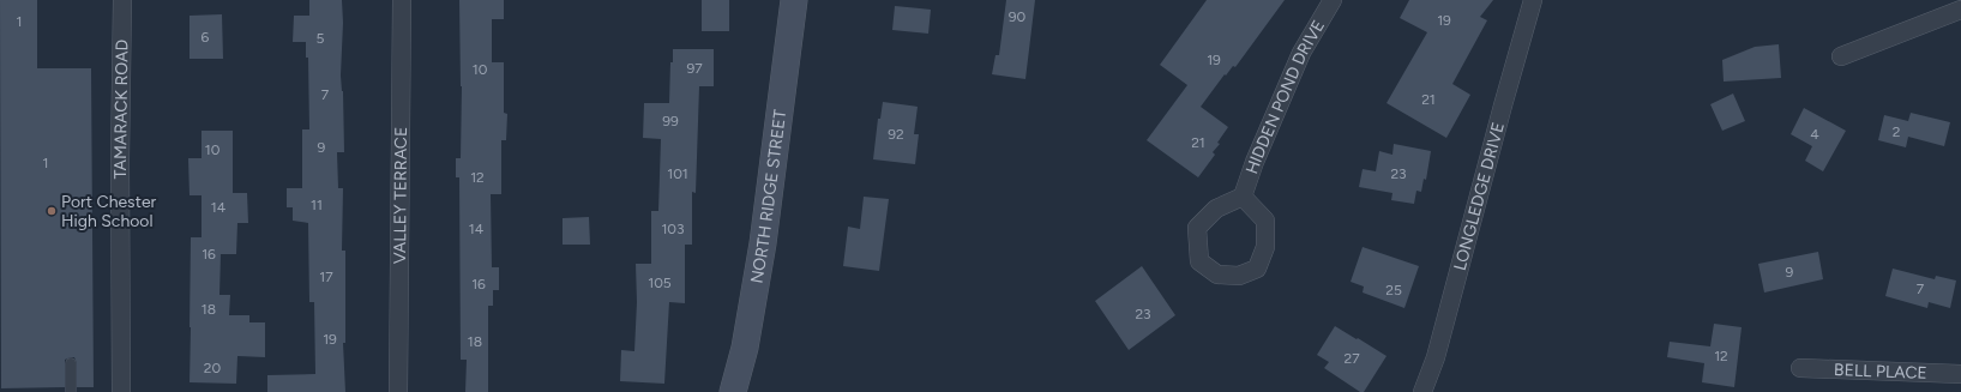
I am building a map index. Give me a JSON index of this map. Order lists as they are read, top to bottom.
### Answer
{
  "streets": {
    "street": [
      "HIDDEN POND DRIVE",
      "TAMARACK ROAD",
      "VALLEY TERRACE",
      "NORTH RIDGE STREET",
      "LONGLEDGE DRIVE",
      "BELL PLACE"
    ]
  },
  "places": ["Port Chester High School"],
  "house_numbers": [
    "90",
    "19",
    "1",
    "6",
    "5",
    "19",
    "97",
    "10",
    "7",
    "21",
    "99",
    "2",
    "92",
    "4",
    "21",
    "9",
    "10",
    "1",
    "101",
    "23",
    "12",
    "11",
    "14",
    "14",
    "103",
    "16",
    "9",
    "17",
    "105",
    "16",
    "7",
    "25",
    "18",
    "23",
    "19",
    "18",
    "12",
    "27",
    "20"
  ]
}
